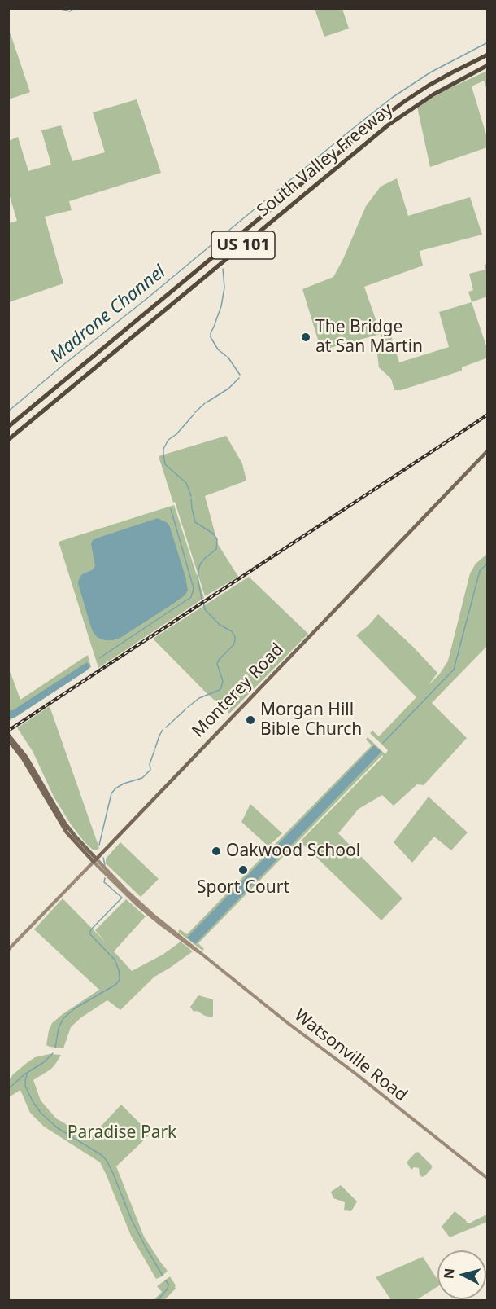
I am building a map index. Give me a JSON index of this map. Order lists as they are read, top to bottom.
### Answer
{
  "streets": {
    "highway": ["South Valley Freeway", "US 101"],
    "main road": ["Monterey Road", "Watsonville Road"]
  },
  "crossings": [
    ["Monterey Road", "Watsonville Road"]
  ],
  "water": ["Madrone Channel"],
  "parks": ["Paradise Park"],
  "places": [
    "The Bridge at San Martin",
    "Morgan Hill Bible Church",
    "Oakwood School",
    "Sport Court"
  ],
  "north": "left"
}
